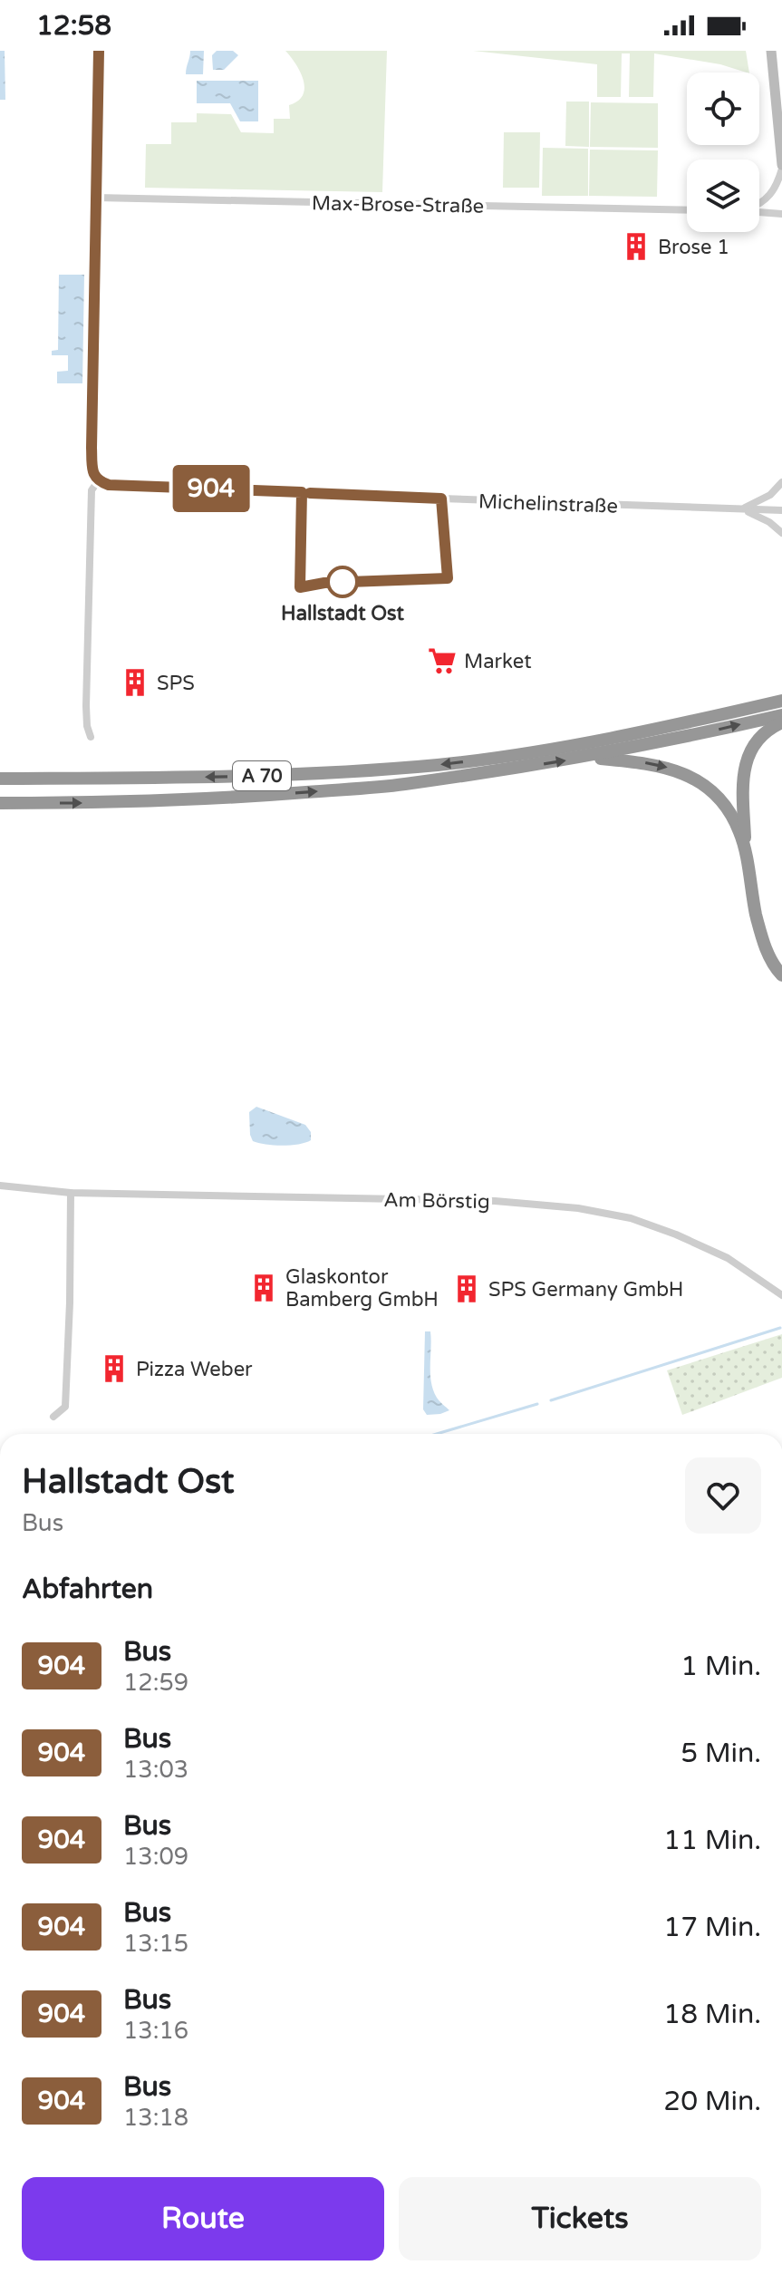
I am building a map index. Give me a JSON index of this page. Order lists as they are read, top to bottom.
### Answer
{
  "streets": {
    "highway": ["A 70"],
    "street": ["Max-Brose-Straße", "Michelinstraße", "Am Börstig"]
  },
  "places": {
    "building": [
      "Brose 1",
      "SPS",
      "Glaskontor Bamberg GmbH",
      "SPS Germany GmbH",
      "Pizza Weber"
    ],
    "other": ["Hallstadt Ost"],
    "supermarket": ["Market"]
  },
  "lines": ["bus line 904"],
  "page": {
    "status": "12:58",
    "on_map": "904",
    "heading": [
      ["Hallstadt Ost", "Bus"],
      "Abfahrten"
    ],
    "list": [
      {
        "mark": "904",
        "name": "Bus",
        "note": "12:59",
        "value": "1 Min."
      },
      {
        "mark": "904",
        "name": "Bus",
        "note": "13:03",
        "value": "5 Min."
      },
      {
        "mark": "904",
        "name": "Bus",
        "note": "13:09",
        "value": "11 Min."
      },
      {
        "mark": "904",
        "name": "Bus",
        "note": "13:15",
        "value": "17 Min."
      },
      {
        "mark": "904",
        "name": "Bus",
        "note": "13:16",
        "value": "18 Min."
      },
      {
        "mark": "904",
        "name": "Bus",
        "note": "13:18",
        "value": "20 Min."
      }
    ],
    "buttons": ["Route", "Tickets"]
  }
}
